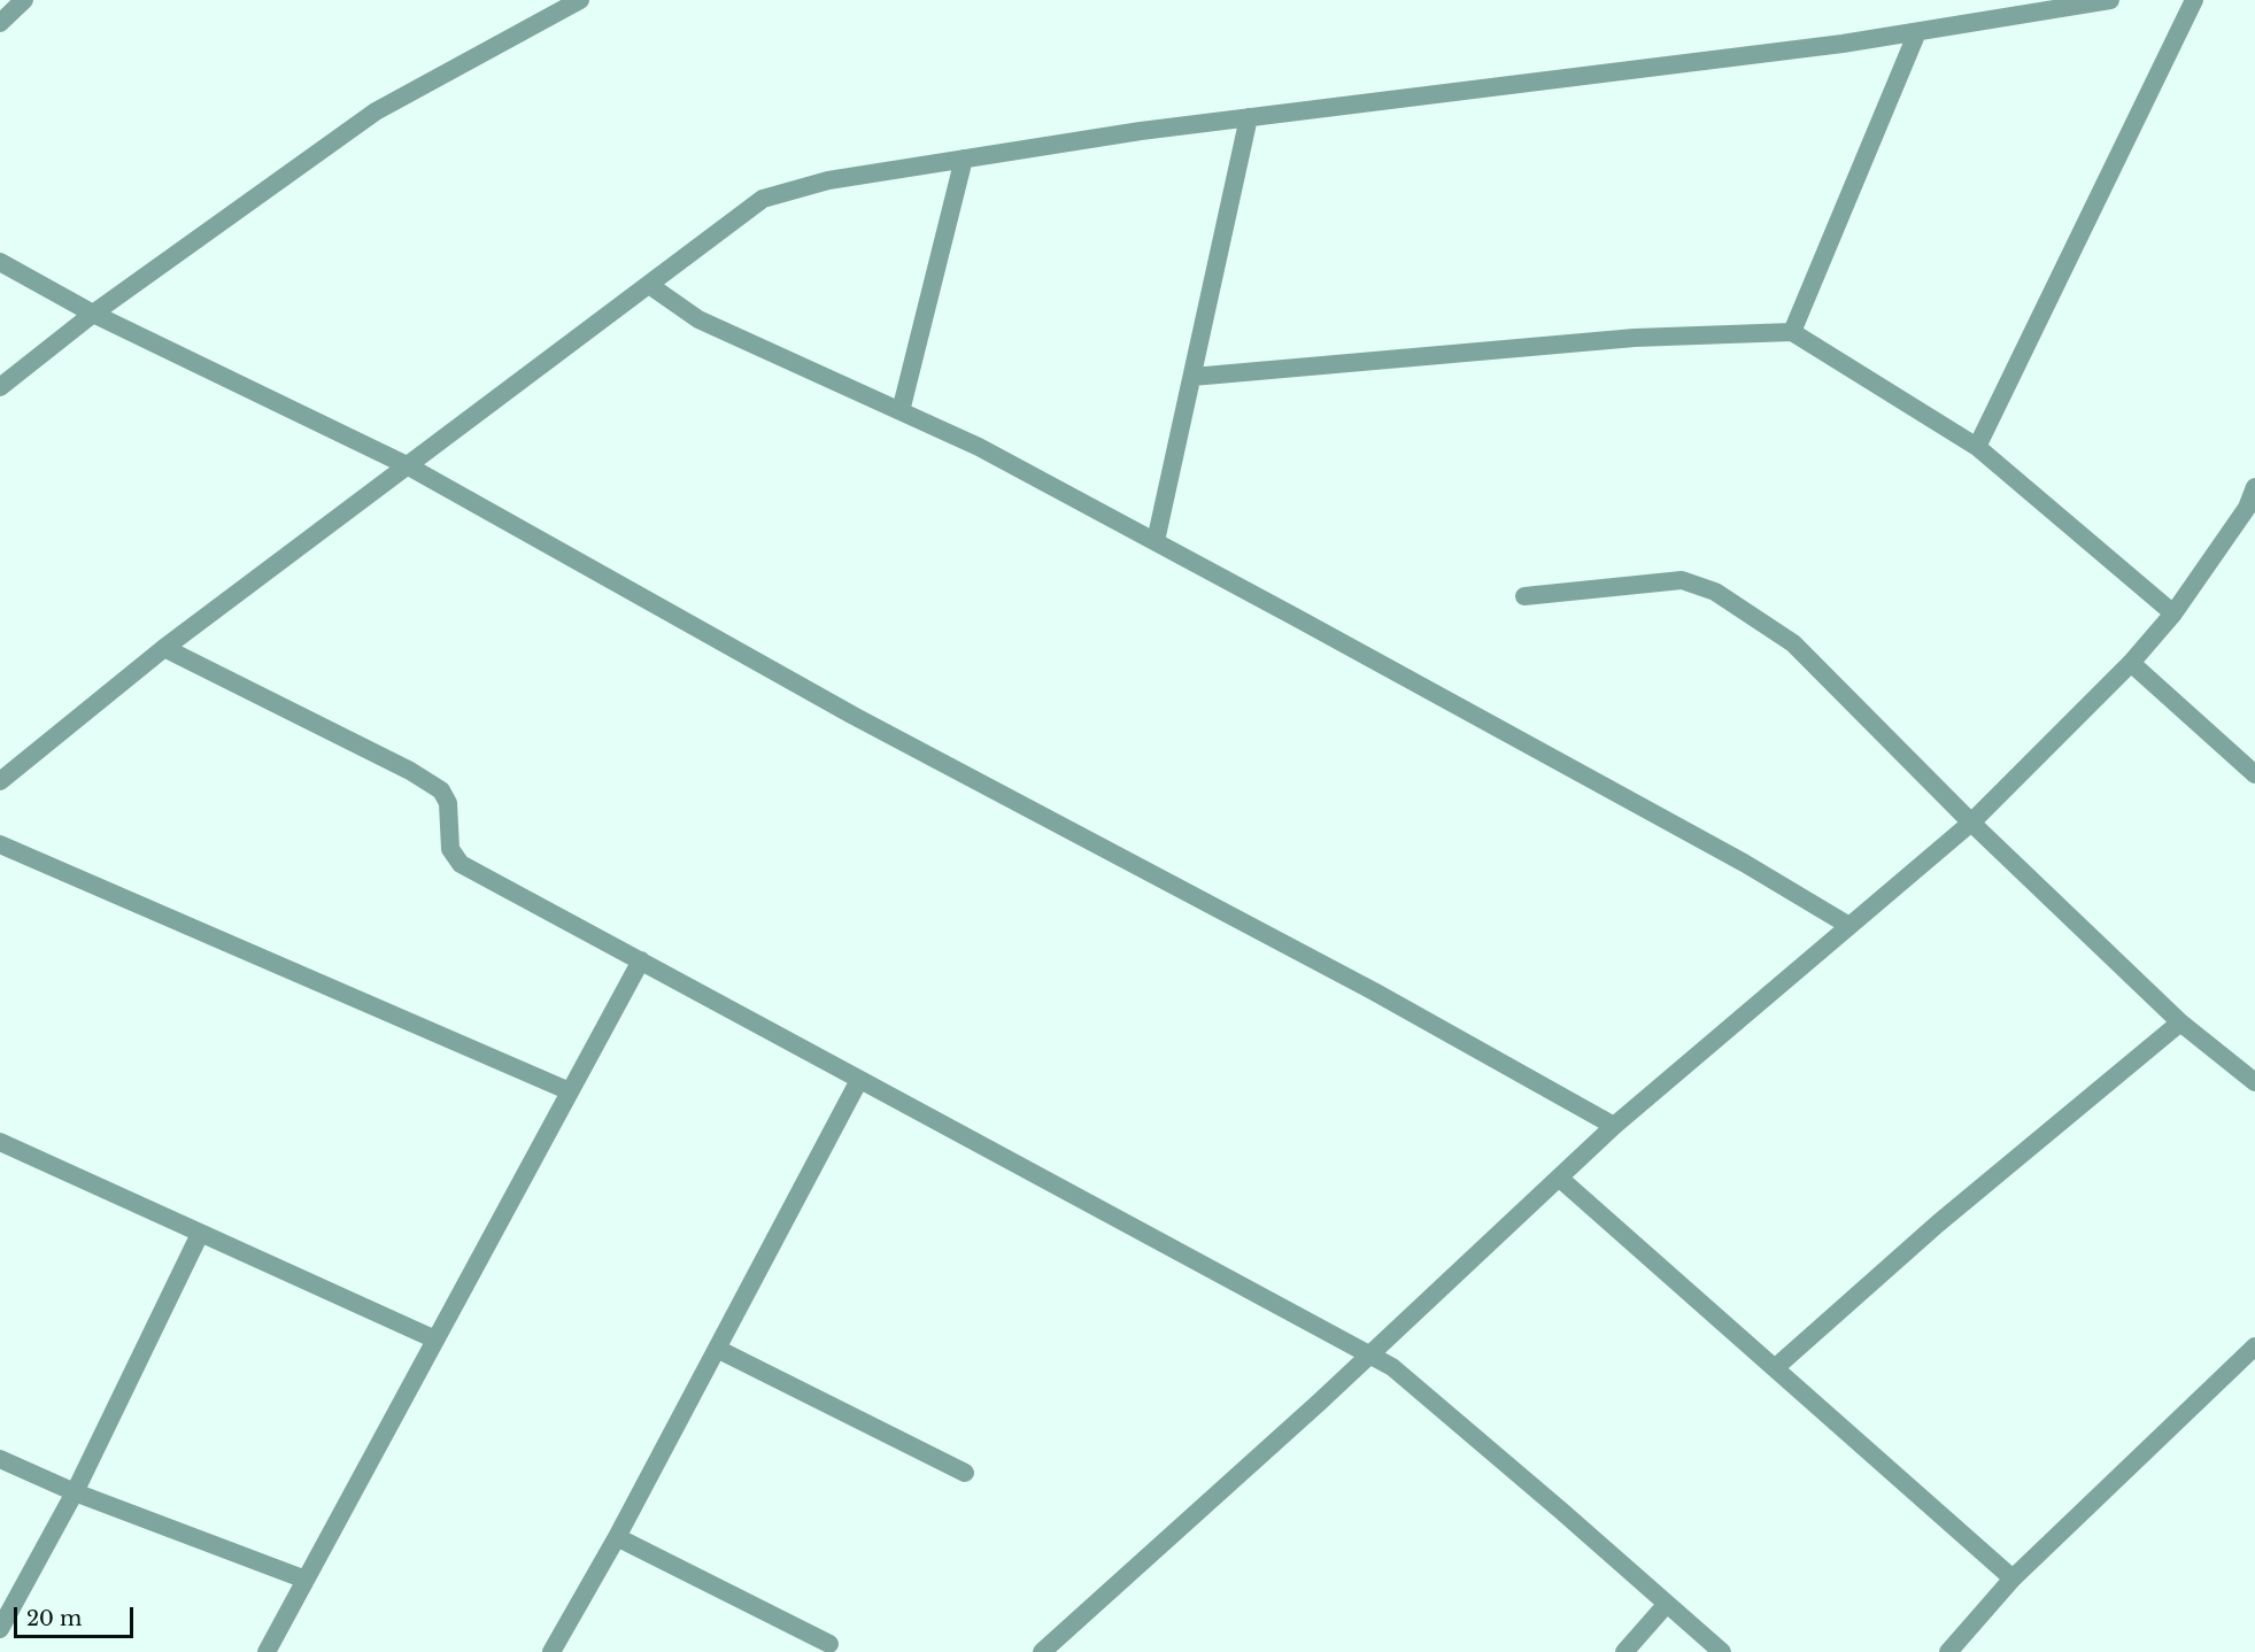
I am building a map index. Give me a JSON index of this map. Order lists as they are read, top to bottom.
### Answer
{
  "scale_bar": "20 m"
}
